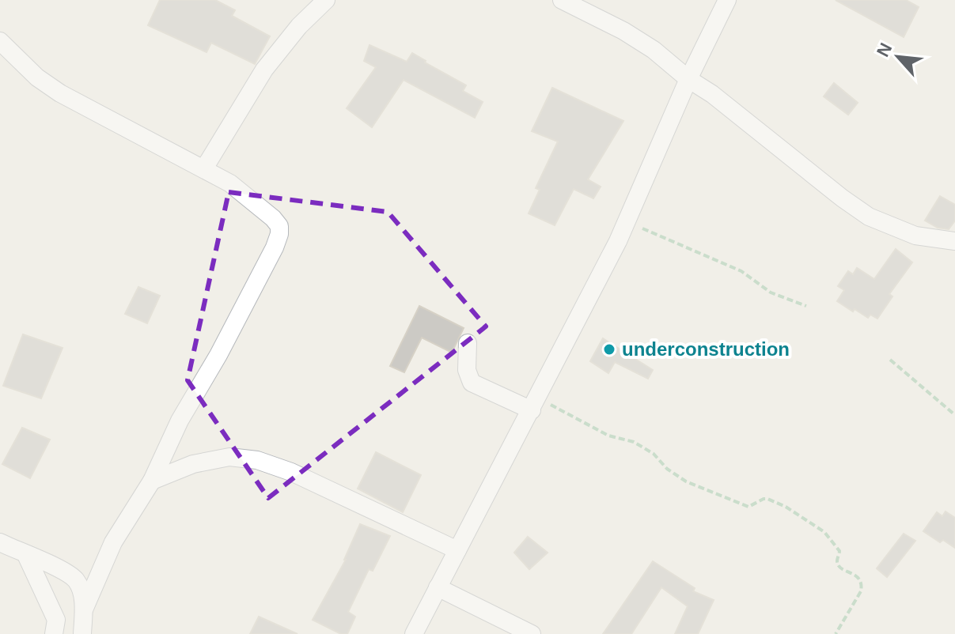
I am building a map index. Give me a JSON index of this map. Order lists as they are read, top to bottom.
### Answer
{
  "places": ["underconstruction"],
  "north": "top left"
}
